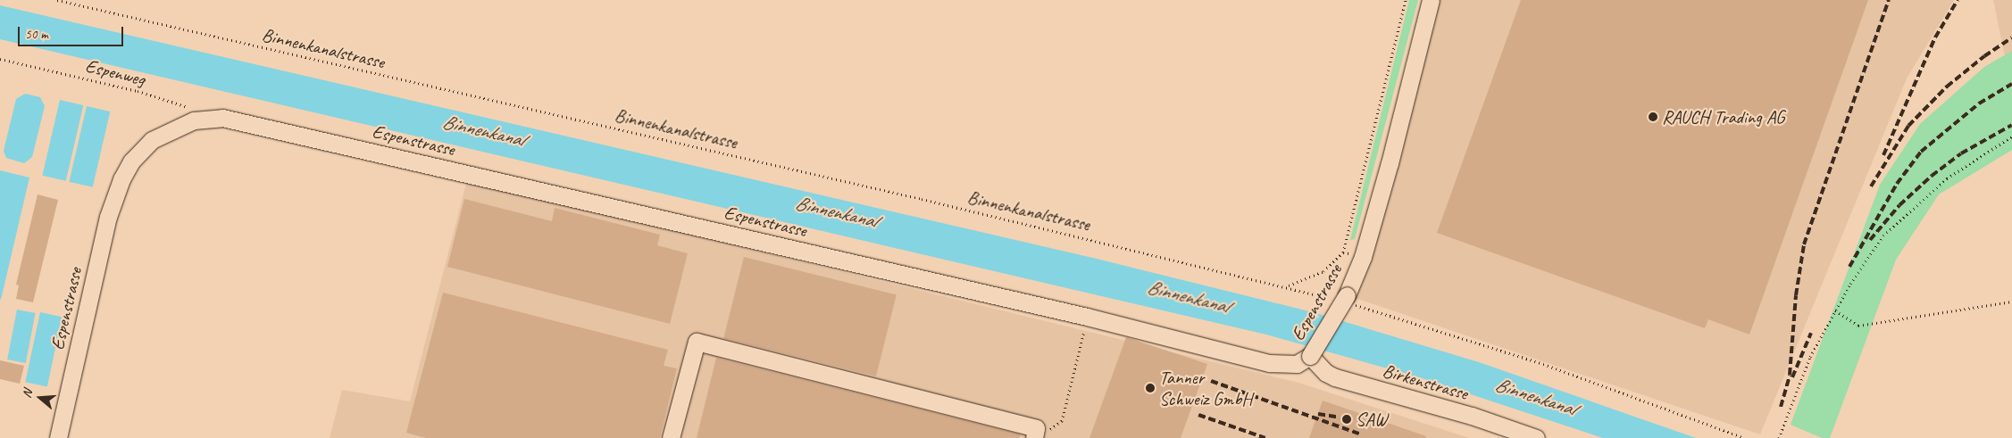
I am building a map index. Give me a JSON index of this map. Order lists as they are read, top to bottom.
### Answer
{
  "streets": {
    "street": ["Espenstrasse", "Birkenstrasse"],
    "path": ["Binnenkanalstrasse", "Espenweg"]
  },
  "crossings": [
    ["Binnenkanalstrasse", "Espenstrasse"],
    ["Espenstrasse", "Birkenstrasse"]
  ],
  "water": ["Binnenkanal"],
  "places": ["RAUCH Trading AG", "Tanner Schweiz GmbH", "SAW"],
  "scale_bar": "50 m",
  "north": "left"
}
